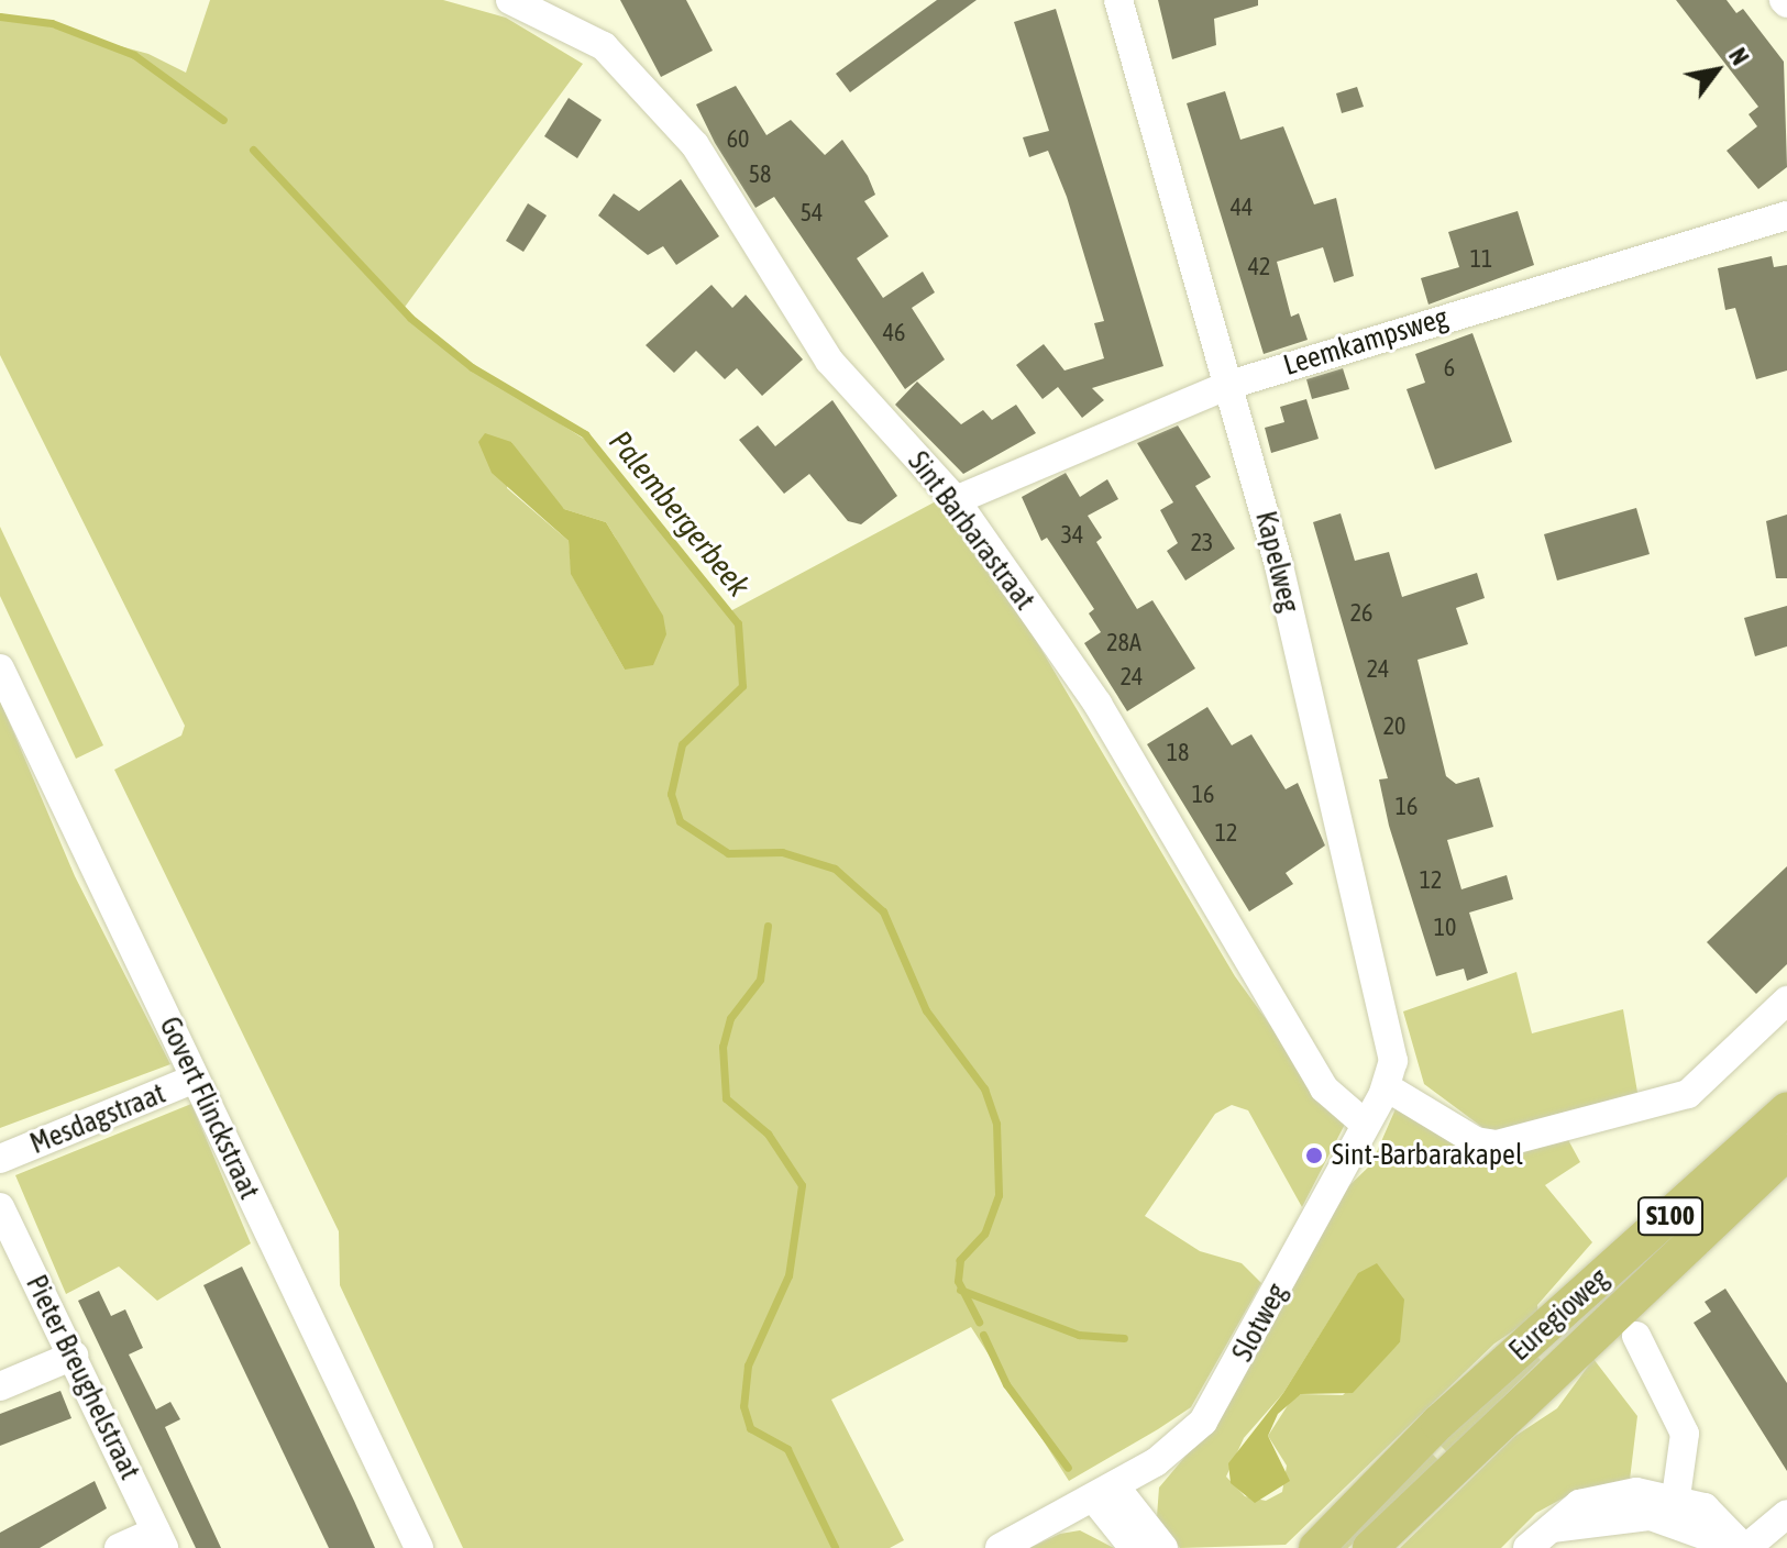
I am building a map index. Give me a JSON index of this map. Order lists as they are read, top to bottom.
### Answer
{
  "streets": {
    "main road": ["S100", "Euregioweg"],
    "street": [
      "Leemkampsweg",
      "Sint Barbarastraat",
      "Kapelweg",
      "Govert Flinckstraat",
      "Mesdagstraat",
      "Slotweg",
      "Pieter Breughelstraat"
    ]
  },
  "crossings": [
    ["Leemkampsweg", "Sint Barbarastraat"],
    ["Leemkampsweg", "Kapelweg"],
    ["Sint Barbarastraat", "Kapelweg"],
    ["Sint Barbarastraat", "Slotweg"],
    ["Kapelweg", "Slotweg"],
    ["Govert Flinckstraat", "Mesdagstraat"]
  ],
  "water": ["Palembergerbeek"],
  "places": ["Sint-Barbarakapel"],
  "house_numbers": [
    "60",
    "58",
    "44",
    "54",
    "11",
    "42",
    "46",
    "6",
    "34",
    "23",
    "26",
    "28A",
    "24",
    "24",
    "20",
    "18",
    "16",
    "16",
    "12",
    "12",
    "10"
  ],
  "north": "top right"
}
